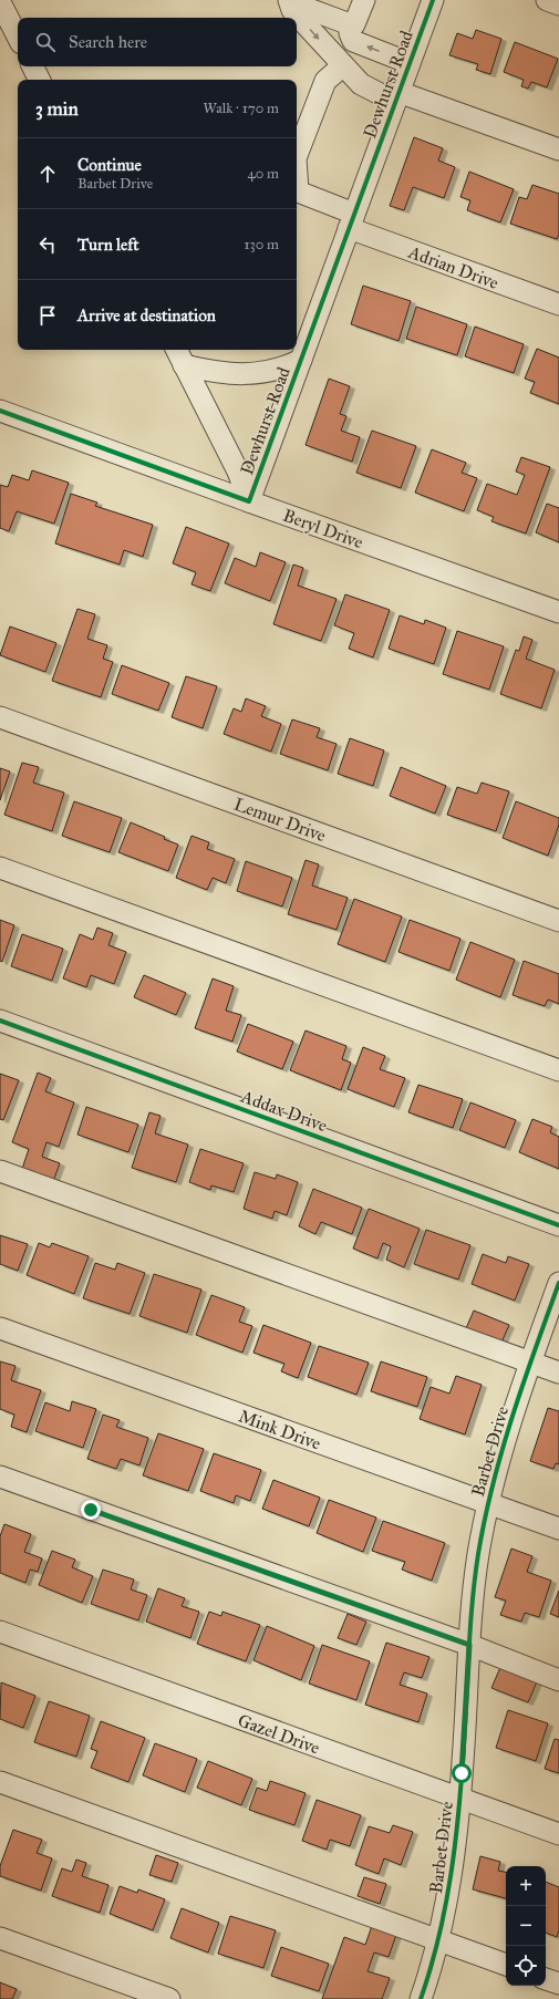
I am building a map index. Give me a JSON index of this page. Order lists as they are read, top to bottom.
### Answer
{
  "streets": {
    "street": [
      "Dewhurst Road",
      "Adrian Drive",
      "Beryl Drive",
      "Lemur Drive",
      "Addax Drive",
      "Mink Drive",
      "Barbet Drive",
      "Gazel Drive"
    ]
  },
  "crossings": [
    ["Dewhurst Road", "Adrian Drive"],
    ["Dewhurst Road", "Beryl Drive"],
    ["Mink Drive", "Barbet Drive"],
    ["Barbet Drive", "Gazel Drive"]
  ],
  "page": {
    "search": "Search here",
    "heading": ["3 min", "Walk · 170 m"],
    "list": [
      ["Continue", "Barbet Drive", "40 m"],
      ["Turn left", "130 m"],
      "Arrive at destination"
    ],
    "map_buttons": ["+", "−"]
  }
}
